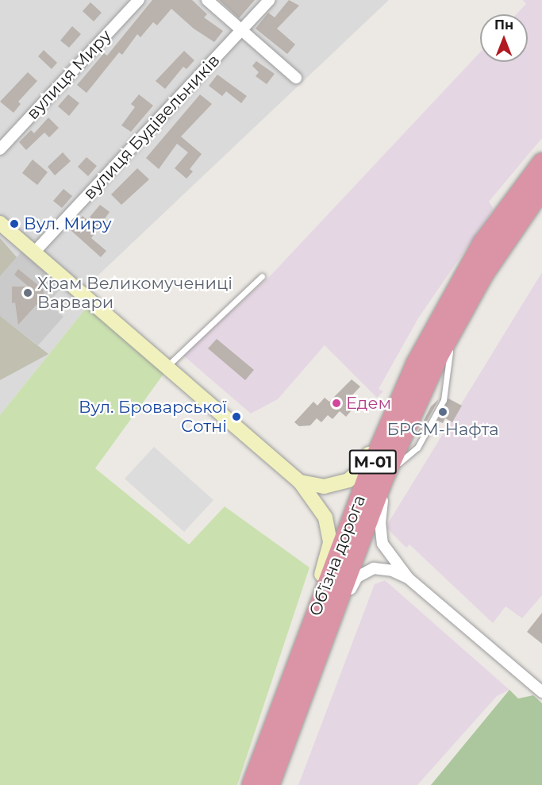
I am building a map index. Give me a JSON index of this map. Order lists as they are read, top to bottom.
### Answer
{
  "streets": {
    "highway": ["М-01", "Обʼїзна дорога"],
    "street": ["вулиця Миру", "вулиця Будівельників"]
  },
  "places": [
    "Вул. Миру",
    "Храм Великомучениці Варвари",
    "Едем",
    "БРСМ-Нафта",
    "Вул. Броварської Cотні"
  ],
  "north": "top"
}
